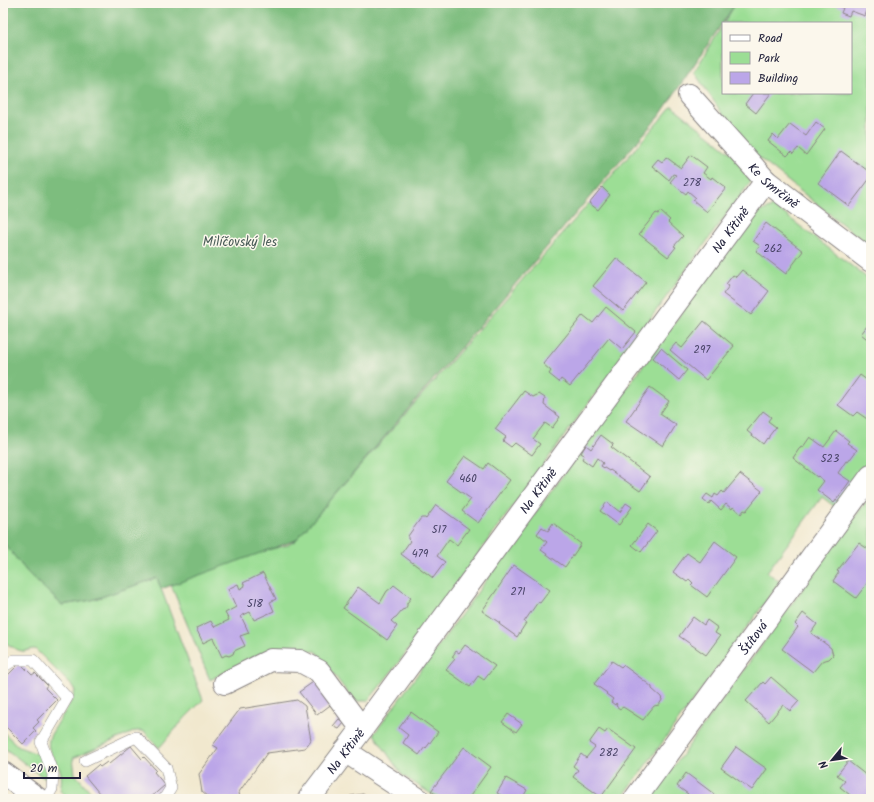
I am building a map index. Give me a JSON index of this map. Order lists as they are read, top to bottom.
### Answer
{
  "streets": {
    "street": ["Ke Smrčině", "Na Křtině", "Štítová"]
  },
  "crossings": [
    ["Ke Smrčině", "Na Křtině"]
  ],
  "parks": ["Milíčovský les"],
  "house_numbers": [
    "278",
    "262",
    "297",
    "523",
    "460",
    "517",
    "479",
    "271",
    "518",
    "282"
  ],
  "legend": ["Road", "Park", "Building"],
  "scale_bar": "20 m",
  "north": "bottom left"
}
